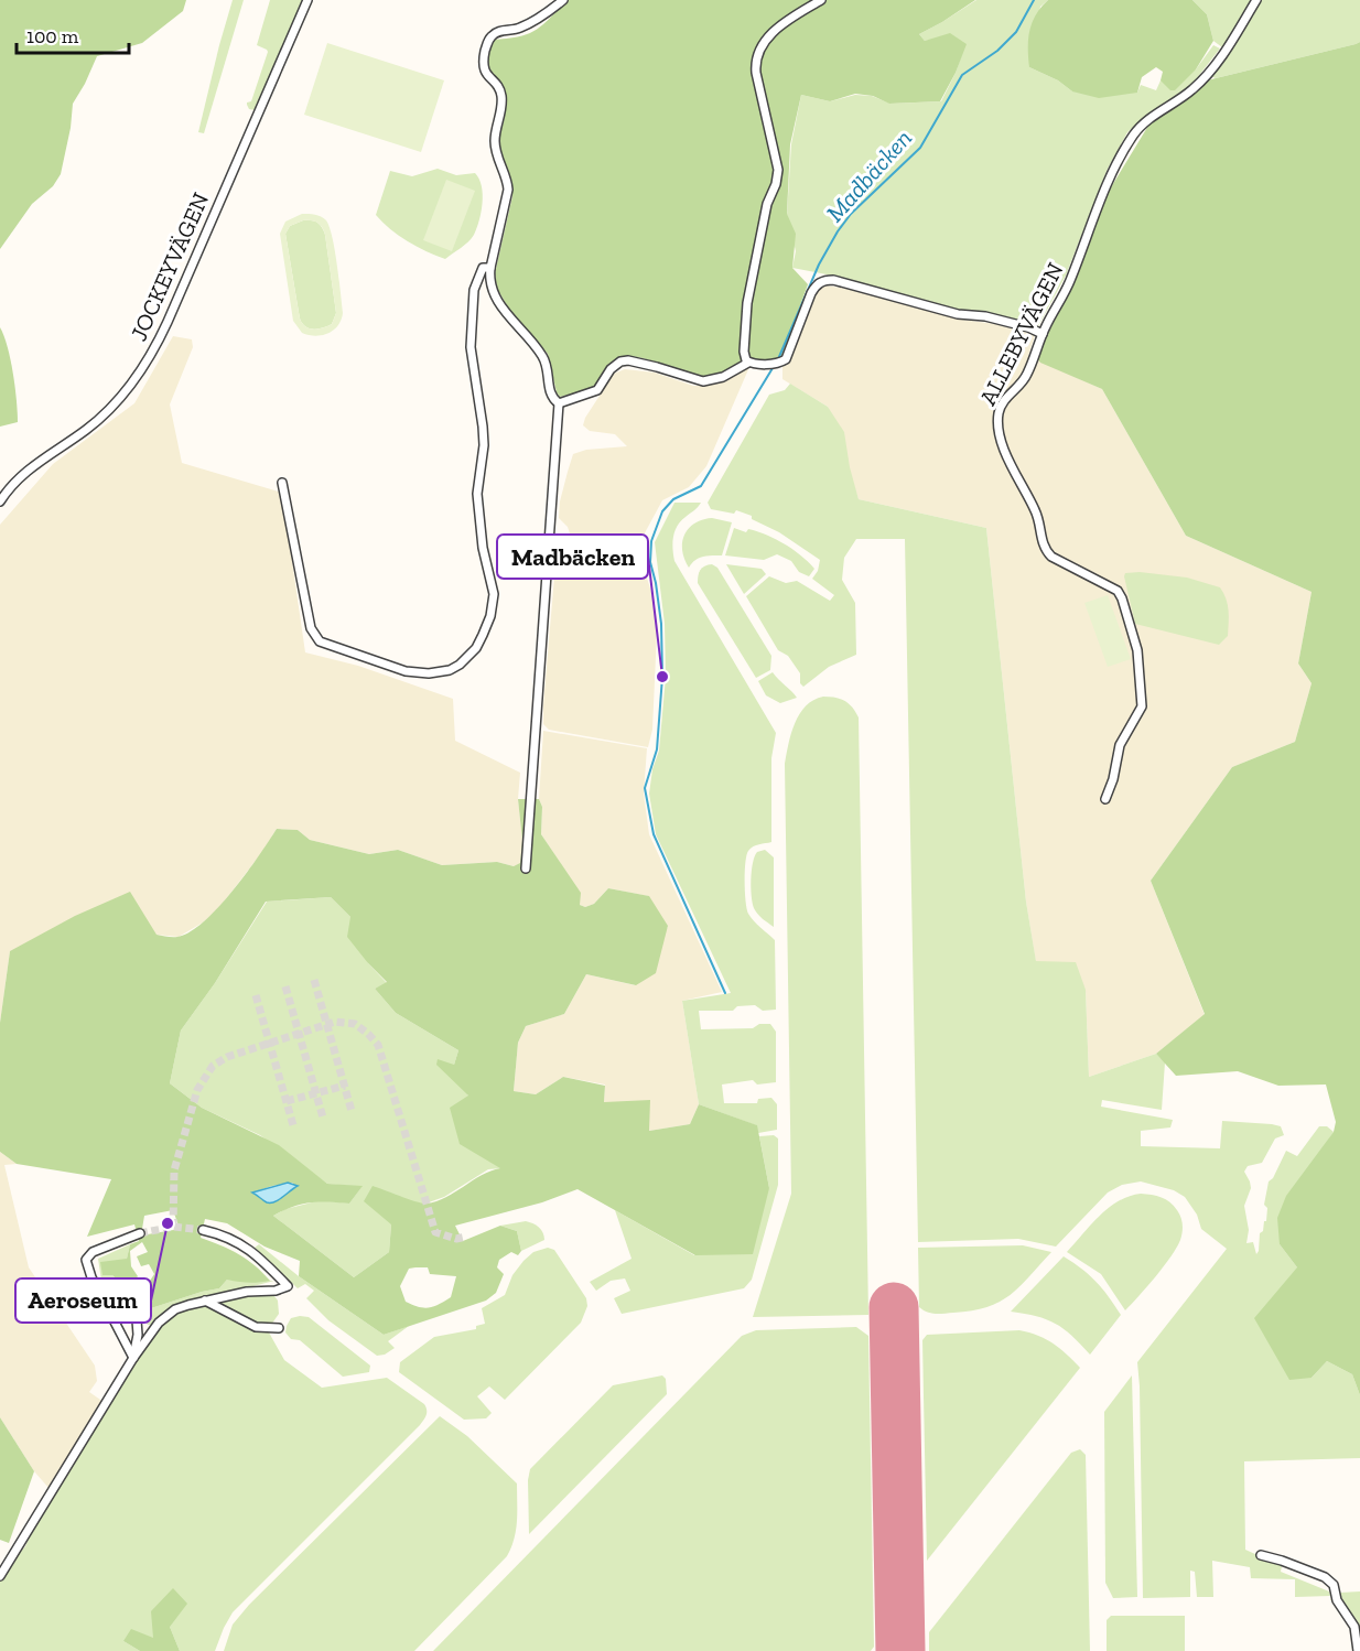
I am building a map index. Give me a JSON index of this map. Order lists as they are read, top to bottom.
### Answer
{
  "streets": {
    "street": ["JOCKEYVÄGEN", "ALLEBYVÄGEN"]
  },
  "water": ["Madbäcken"],
  "places": ["Madbäcken", "Aeroseum"],
  "scale_bar": "100 m"
}
